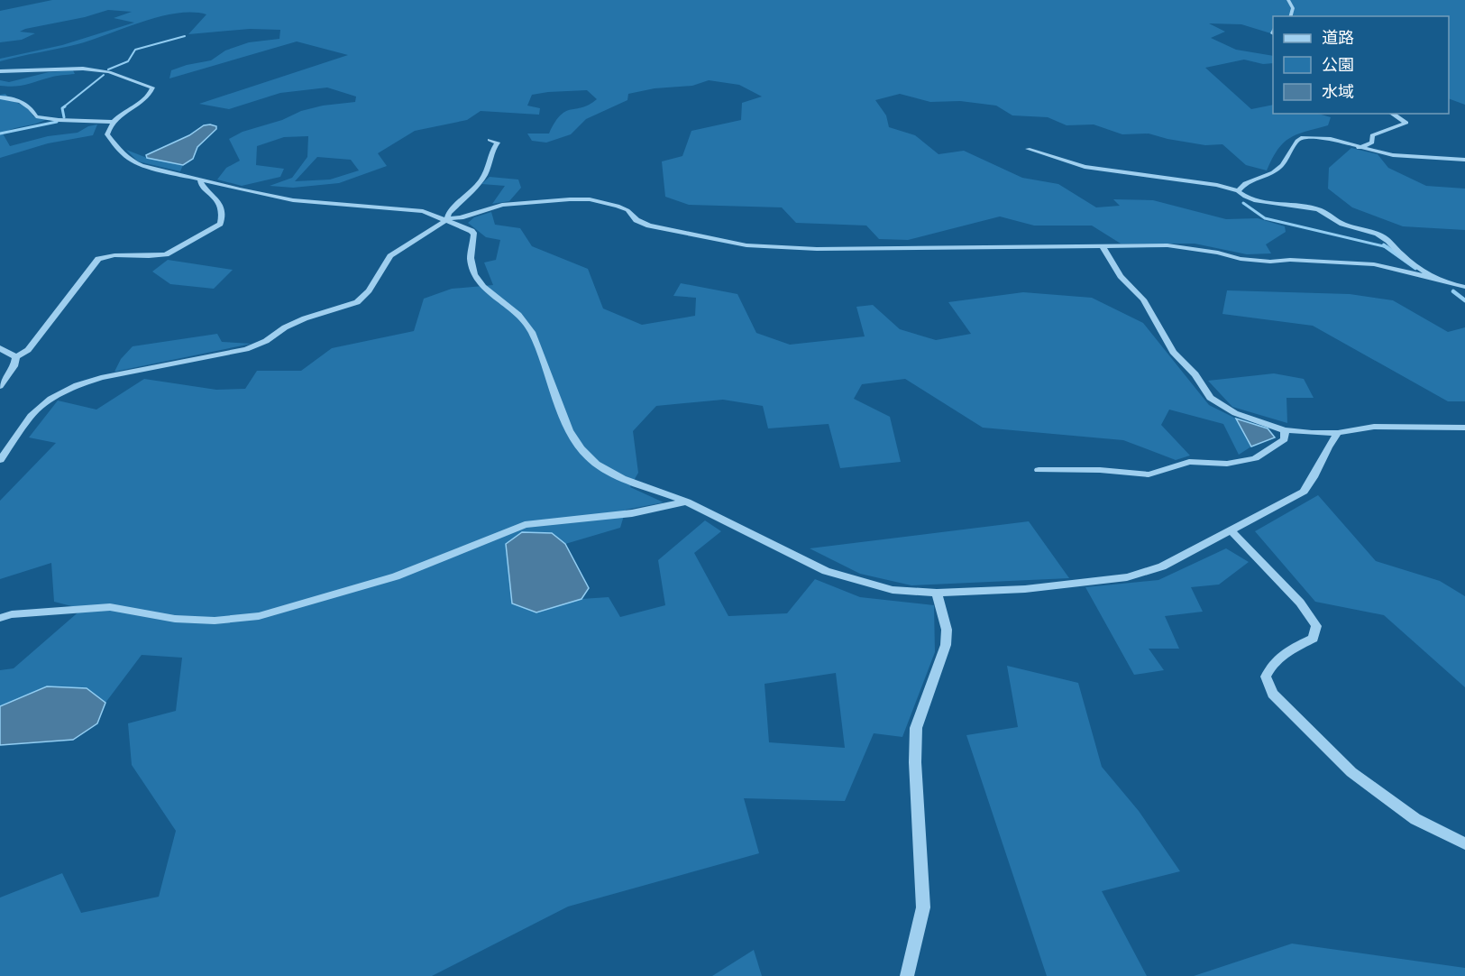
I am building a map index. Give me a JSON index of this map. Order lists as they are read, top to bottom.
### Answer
{
  "legend": ["道路", "公園", "水域"]
}
